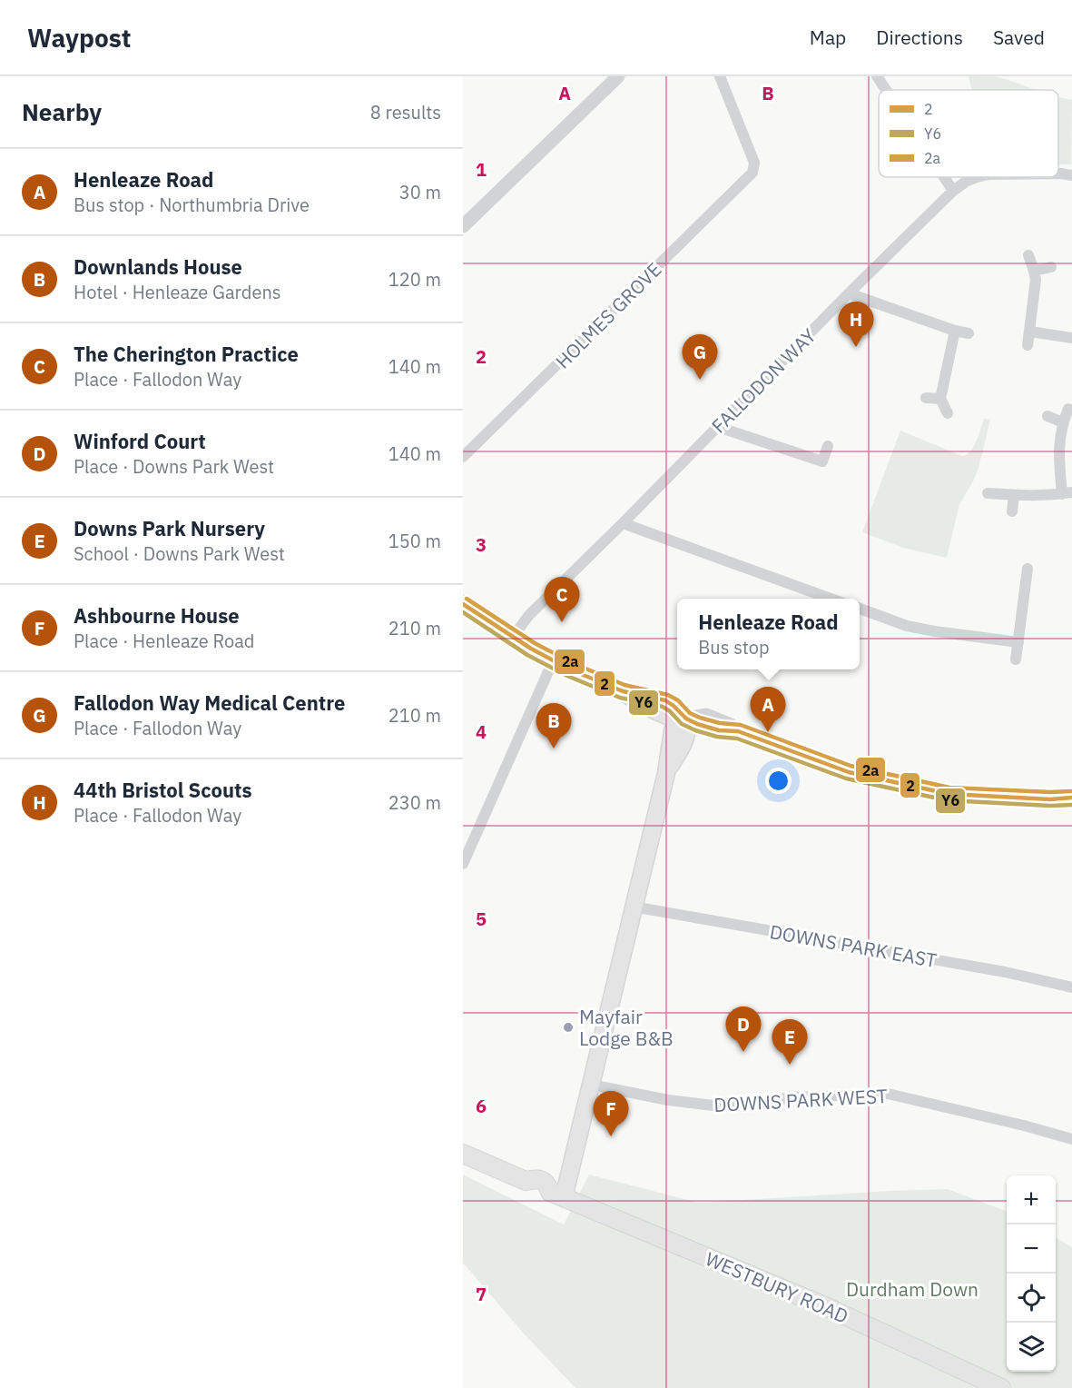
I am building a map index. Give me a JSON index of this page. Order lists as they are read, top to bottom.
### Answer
{
  "streets": {
    "main road": ["WESTBURY ROAD"],
    "street": [
      "HOLMES GROVE",
      "FALLODON WAY",
      "DOWNS PARK EAST",
      "DOWNS PARK WEST"
    ]
  },
  "parks": ["Durdham Down"],
  "places": ["Mayfair Lodge B&B"],
  "lines": ["transit line 2a", "transit line 2", "transit line Y6"],
  "legend": ["2", "Y6", "2a"],
  "page": {
    "header": "Waypost",
    "nav": ["Map", "Directions", "Saved"],
    "heading": ["Nearby", "8 results"],
    "list": [
      {
        "mark": "A",
        "name": "Henleaze Road",
        "note": "Bus stop · Northumbria Drive",
        "value": "30 m"
      },
      {
        "mark": "B",
        "name": "Downlands House",
        "note": "Hotel · Henleaze Gardens",
        "value": "120 m"
      },
      {
        "mark": "C",
        "name": "The Cherington Practice",
        "note": "Place · Fallodon Way",
        "value": "140 m"
      },
      {
        "mark": "D",
        "name": "Winford Court",
        "note": "Place · Downs Park West",
        "value": "140 m"
      },
      {
        "mark": "E",
        "name": "Downs Park Nursery",
        "note": "School · Downs Park West",
        "value": "150 m"
      },
      {
        "mark": "F",
        "name": "Ashbourne House",
        "note": "Place · Henleaze Road",
        "value": "210 m"
      },
      {
        "mark": "G",
        "name": "Fallodon Way Medical Centre",
        "note": "Place · Fallodon Way",
        "value": "210 m"
      },
      {
        "mark": "H",
        "name": "44th Bristol Scouts",
        "note": "Place · Fallodon Way",
        "value": "230 m"
      }
    ],
    "pins": [
      "H",
      "G",
      "C",
      "A",
      "B",
      "D",
      "E",
      "F"
    ],
    "popup": ["Henleaze Road", "Bus stop"],
    "map_buttons": ["+", "−"]
  },
  "grid": {
    "columns": ["A", "B"],
    "rows": [
      "1",
      "2",
      "3",
      "4",
      "5",
      "6",
      "7"
    ]
  }
}
